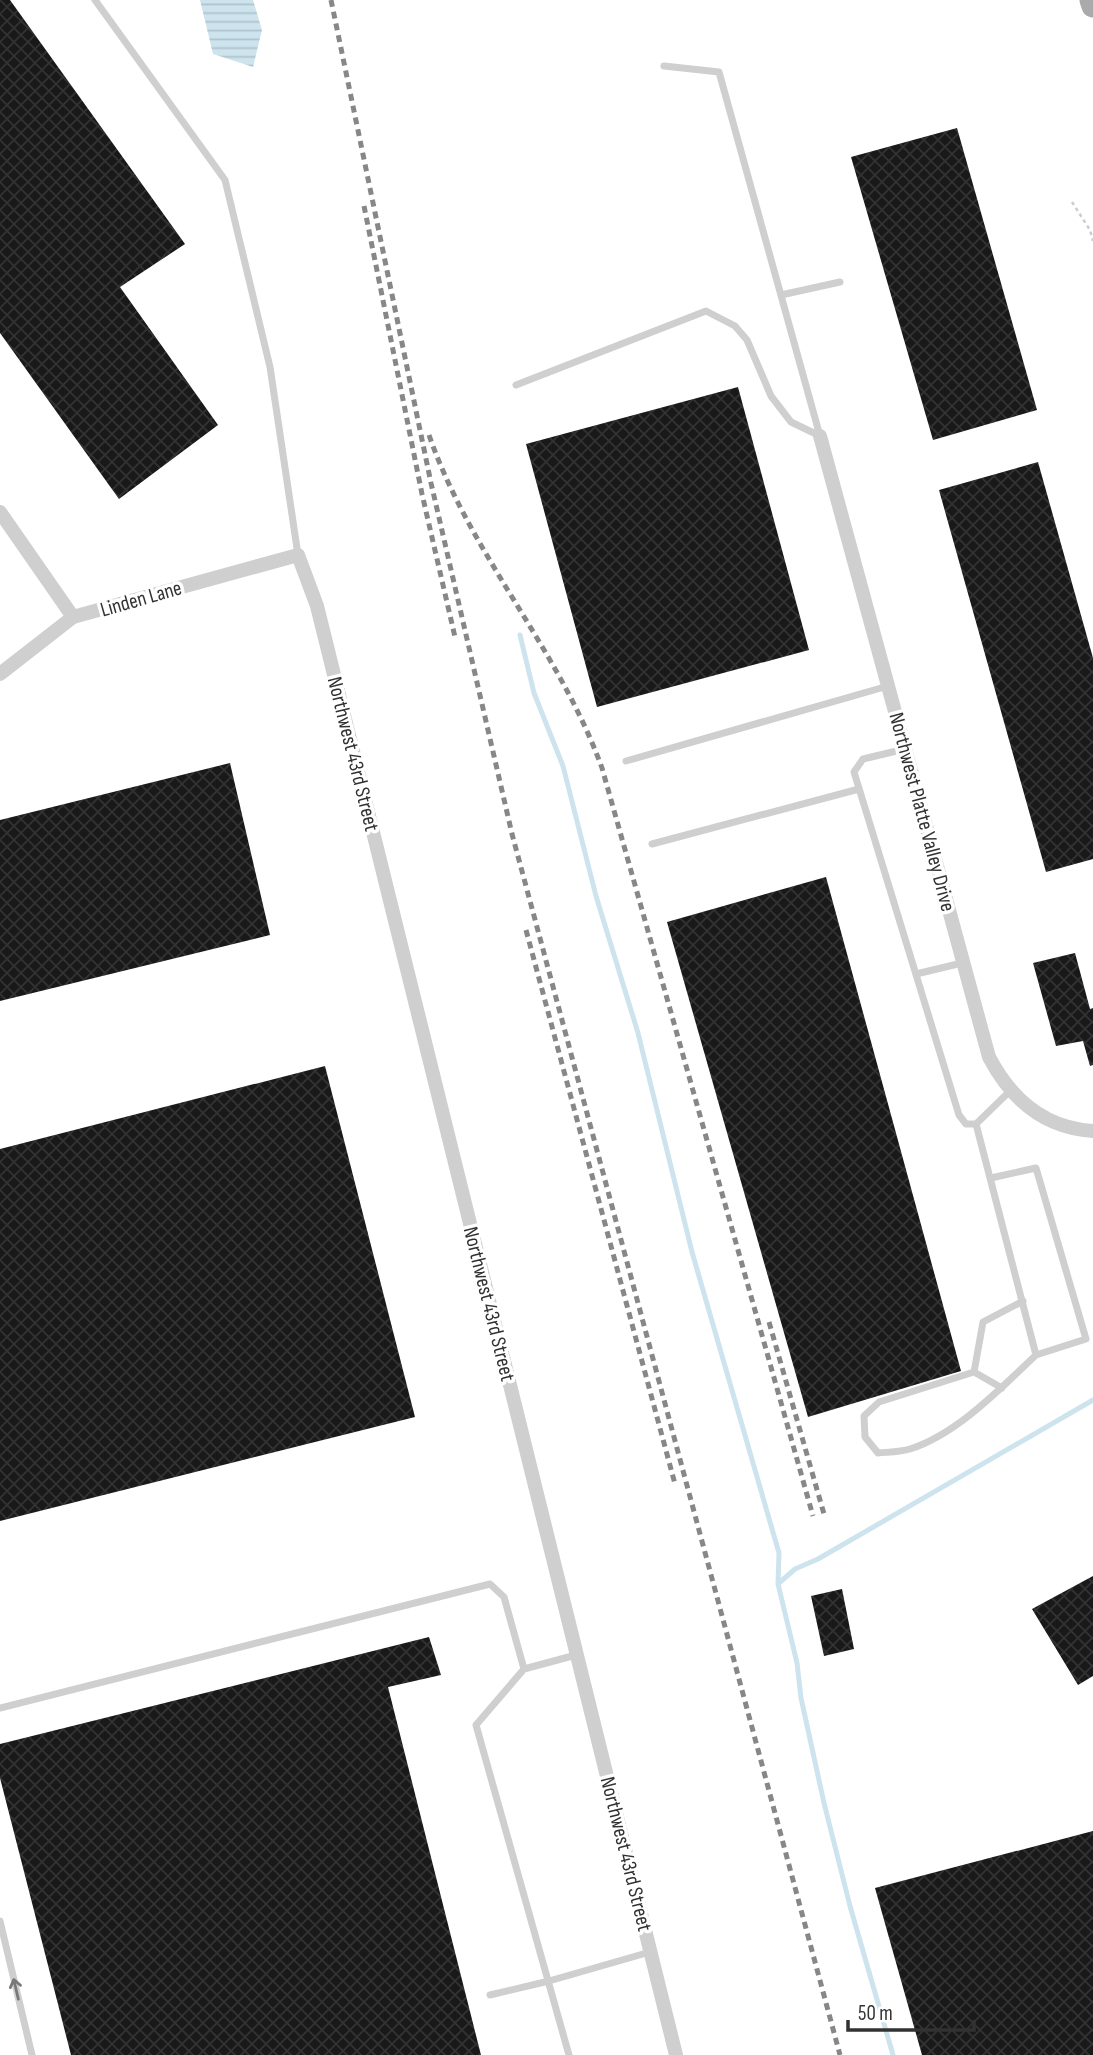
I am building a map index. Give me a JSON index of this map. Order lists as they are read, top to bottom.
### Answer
{
  "streets": {
    "street": ["Linden Lane", "Northwest 43rd Street", "Northwest Platte Valley Drive"]
  },
  "crossings": [
    ["Linden Lane", "Northwest 43rd Street"]
  ],
  "scale_bar": "50 m"
}
